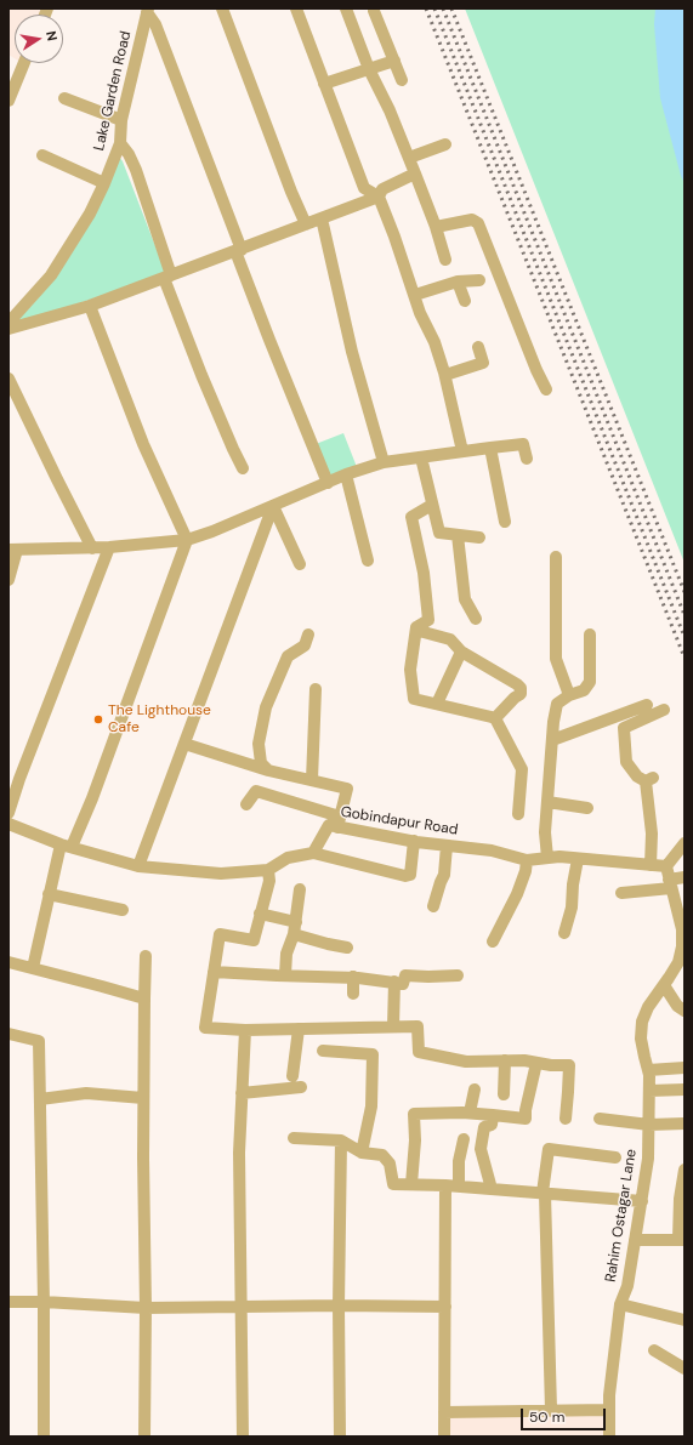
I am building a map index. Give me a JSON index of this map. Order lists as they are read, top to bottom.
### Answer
{
  "streets": {
    "street": ["Lake Garden Road", "Gobindapur Road", "Rahim Ostagar Lane"]
  },
  "crossings": [
    ["Gobindapur Road", "Rahim Ostagar Lane"]
  ],
  "places": ["The Lighthouse Cafe"],
  "scale_bar": "50 m",
  "north": "right"
}
